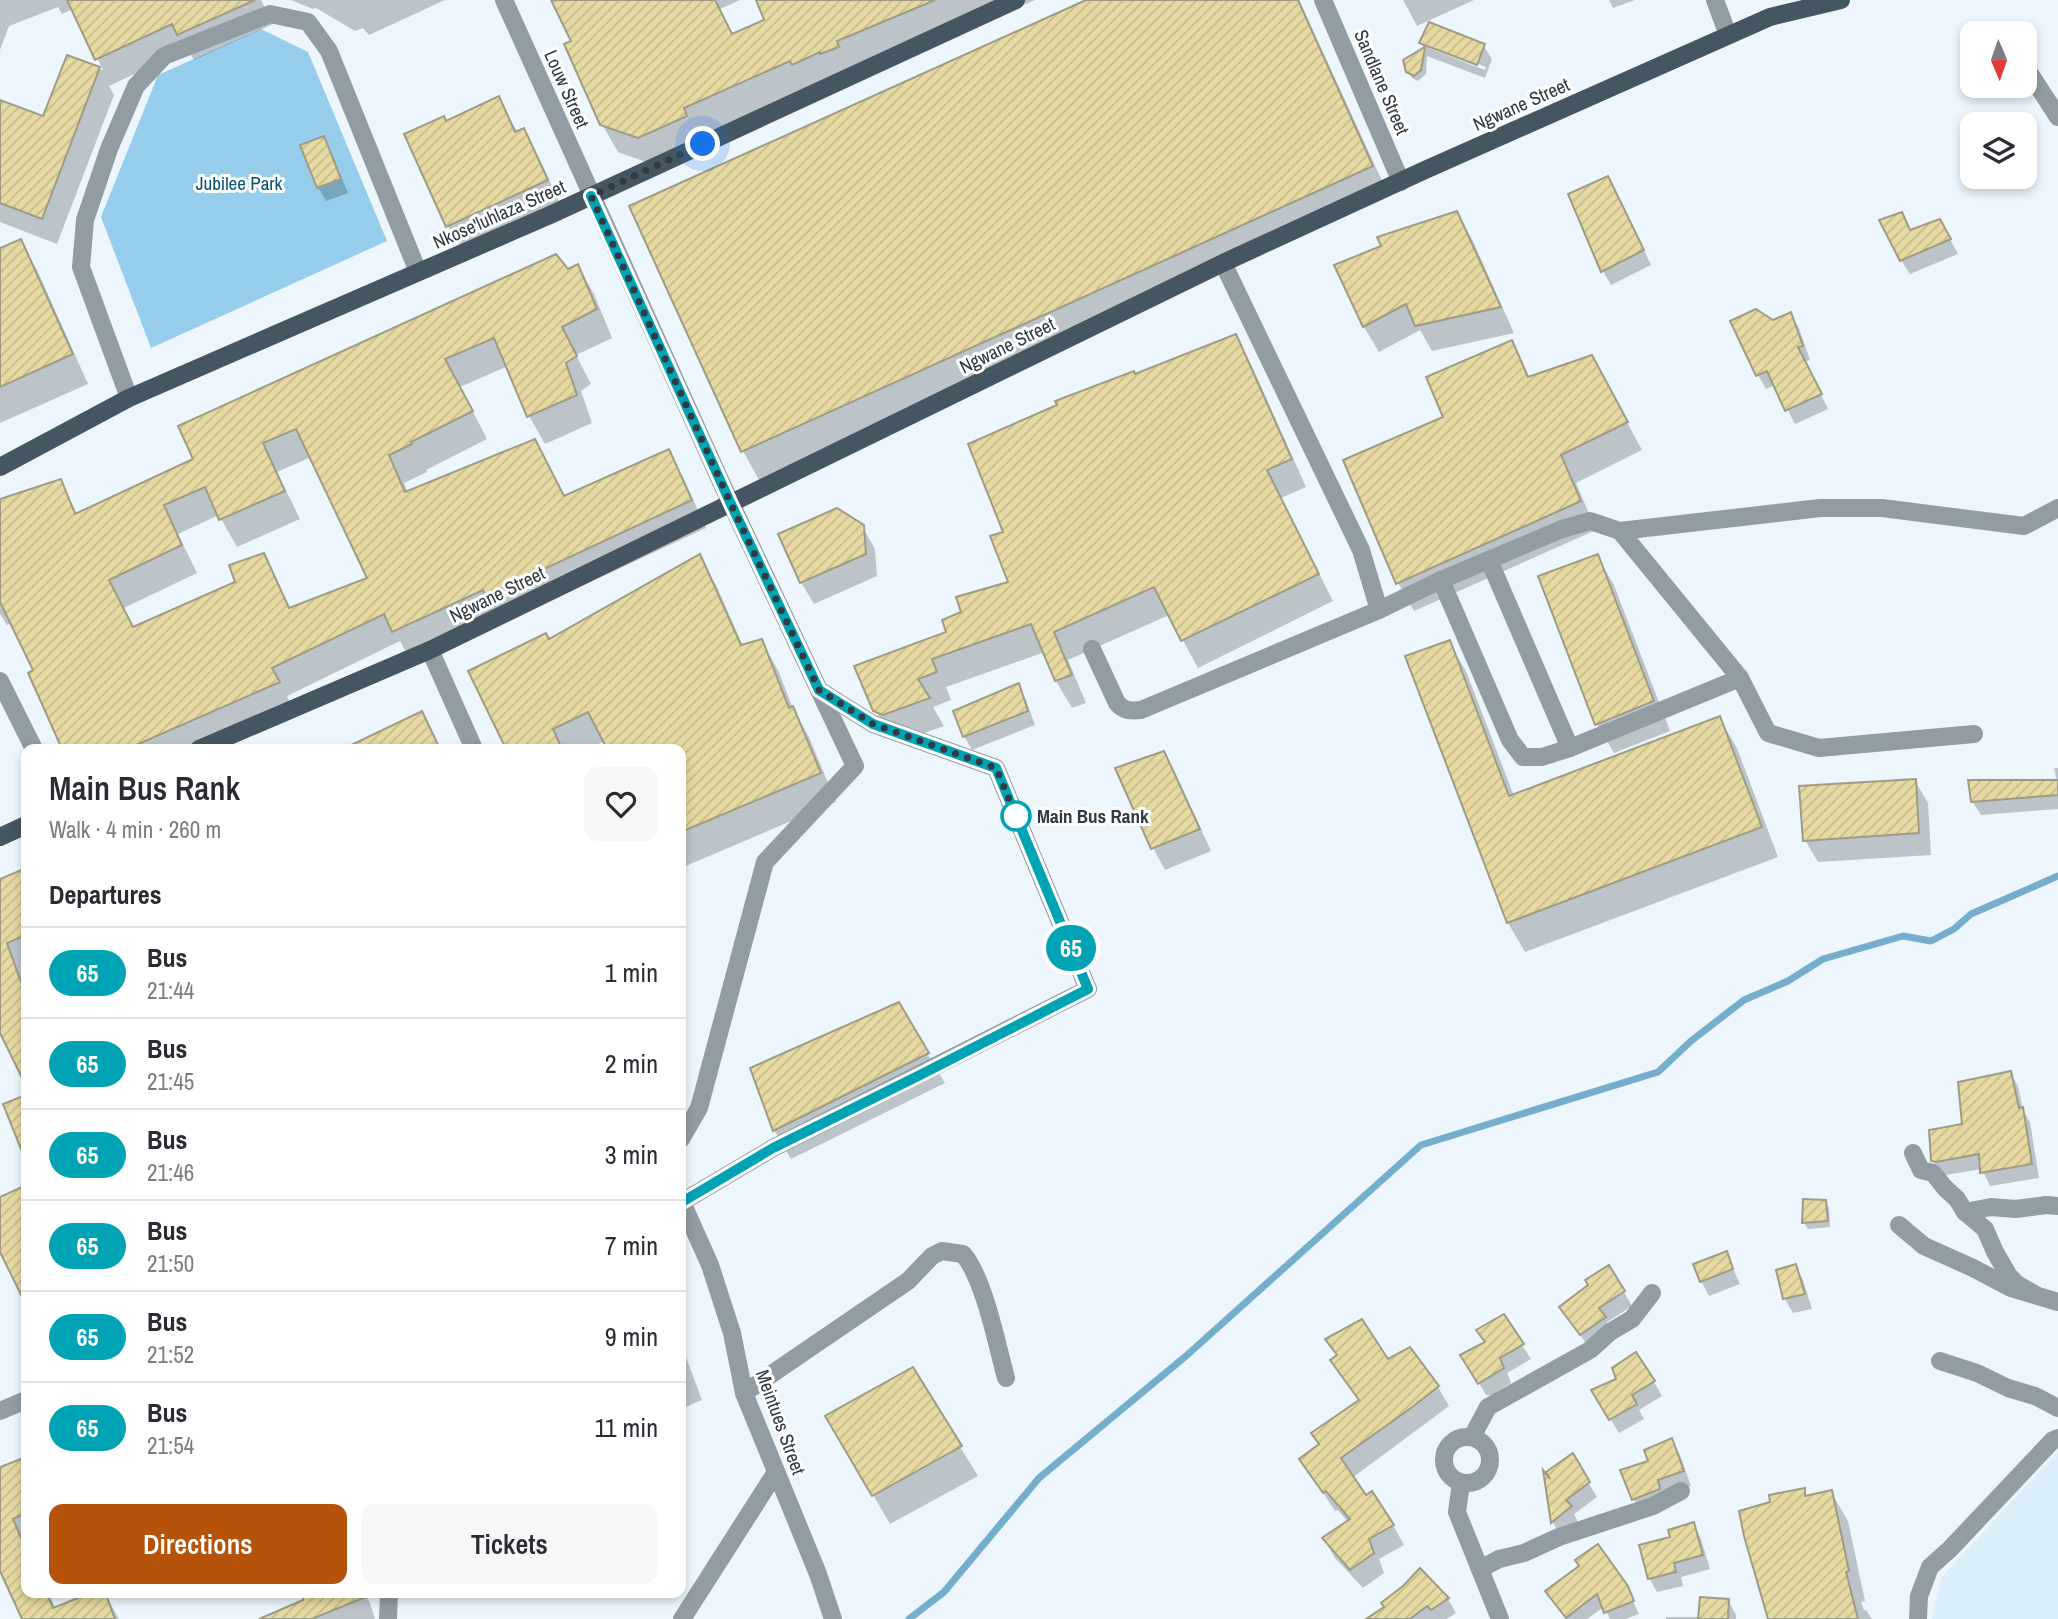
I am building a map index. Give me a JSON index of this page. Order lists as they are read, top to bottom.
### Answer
{
  "streets": {
    "main road": ["Ngwane Street", "Nkose'luhlaza Street"],
    "street": ["Sandlane Street", "Louw Street", "Meintues Street"]
  },
  "crossings": [
    ["Sandlane Street", "Ngwane Street"],
    ["Louw Street", "Ngwane Street"],
    ["Louw Street", "Nkose'luhlaza Street"]
  ],
  "parks": ["Jubilee Park"],
  "places": ["Main Bus Rank"],
  "lines": ["bus line 65"],
  "north": "bottom",
  "page": {
    "on_map": "65",
    "heading": [
      ["Main Bus Rank", "Walk · 4 min · 260 m"],
      "Departures"
    ],
    "list": [
      {
        "mark": "65",
        "name": "Bus",
        "note": "21:44",
        "value": "1 min"
      },
      {
        "mark": "65",
        "name": "Bus",
        "note": "21:45",
        "value": "2 min"
      },
      {
        "mark": "65",
        "name": "Bus",
        "note": "21:46",
        "value": "3 min"
      },
      {
        "mark": "65",
        "name": "Bus",
        "note": "21:50",
        "value": "7 min"
      },
      {
        "mark": "65",
        "name": "Bus",
        "note": "21:52",
        "value": "9 min"
      },
      {
        "mark": "65",
        "name": "Bus",
        "note": "21:54",
        "value": "11 min"
      }
    ],
    "buttons": ["Directions", "Tickets"]
  }
}
